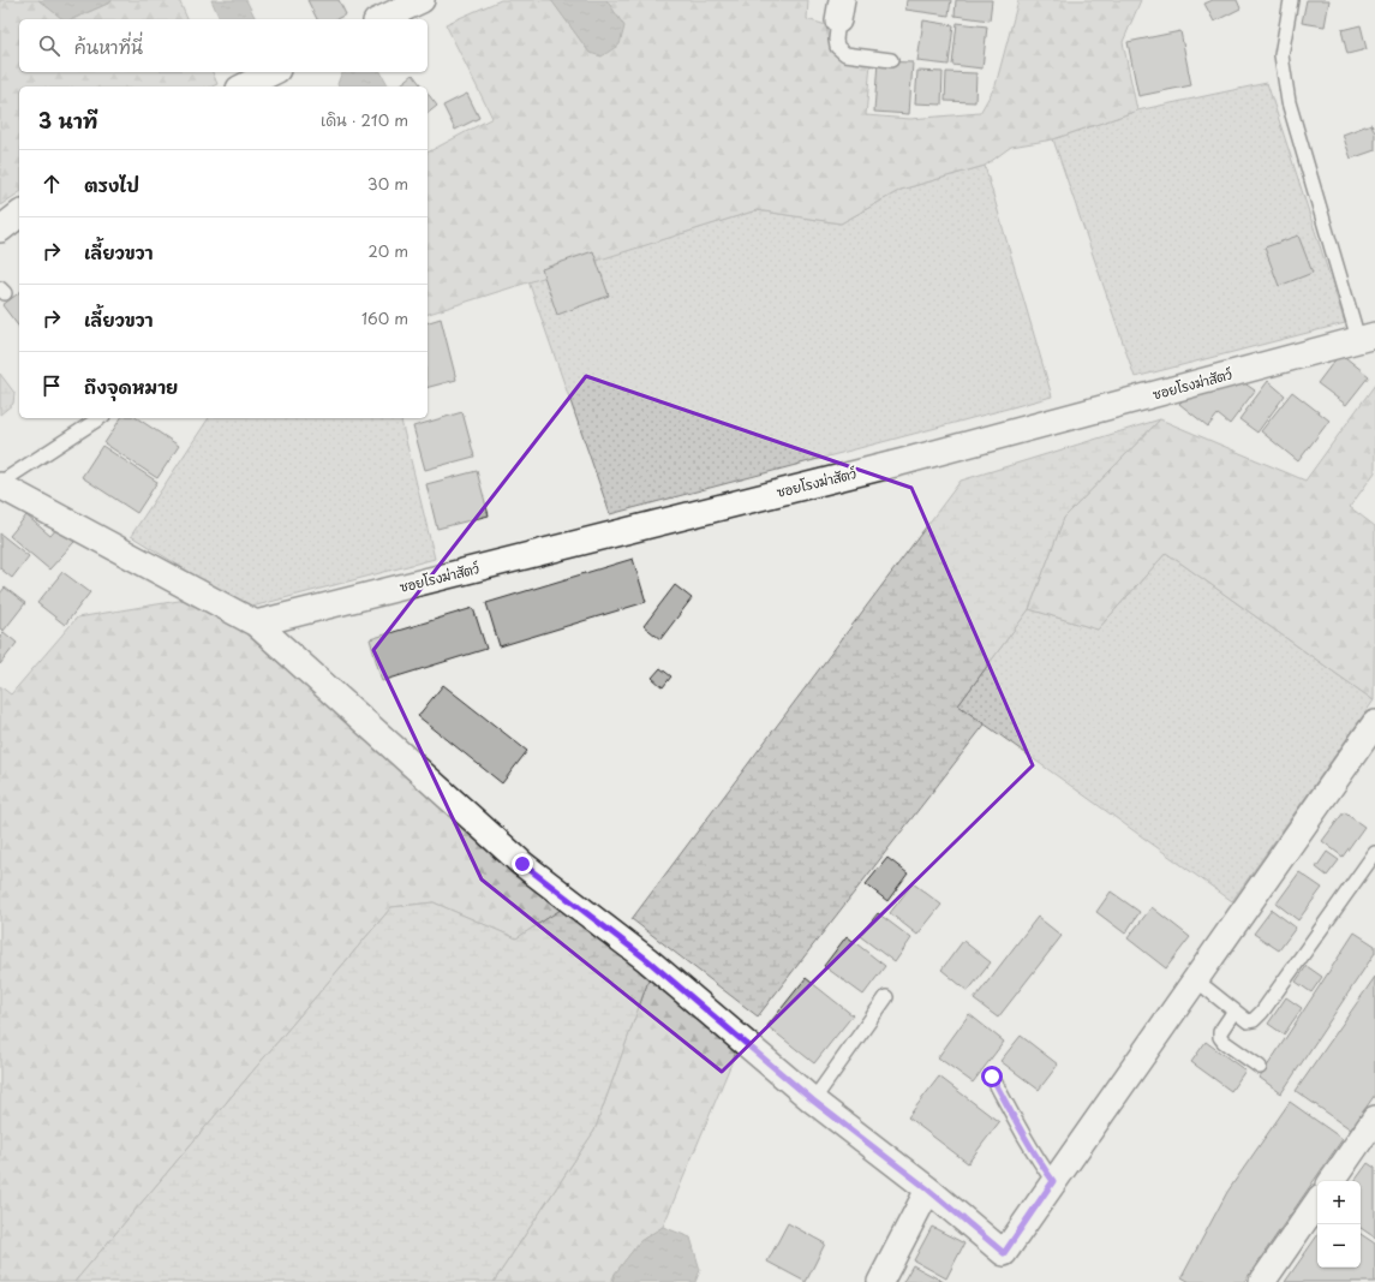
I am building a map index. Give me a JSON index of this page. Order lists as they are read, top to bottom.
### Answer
{
  "streets": {
    "street": ["ซอยโรงฆ่าสัตว์"]
  },
  "page": {
    "search": "ค้นหาที่นี่",
    "heading": ["3 นาที", "เดิน · 210 m"],
    "list": [
      ["ตรงไป", "30 m"],
      ["เลี้ยวขวา", "20 m"],
      ["เลี้ยวขวา", "160 m"],
      "ถึงจุดหมาย"
    ],
    "map_buttons": ["+", "−"]
  }
}
